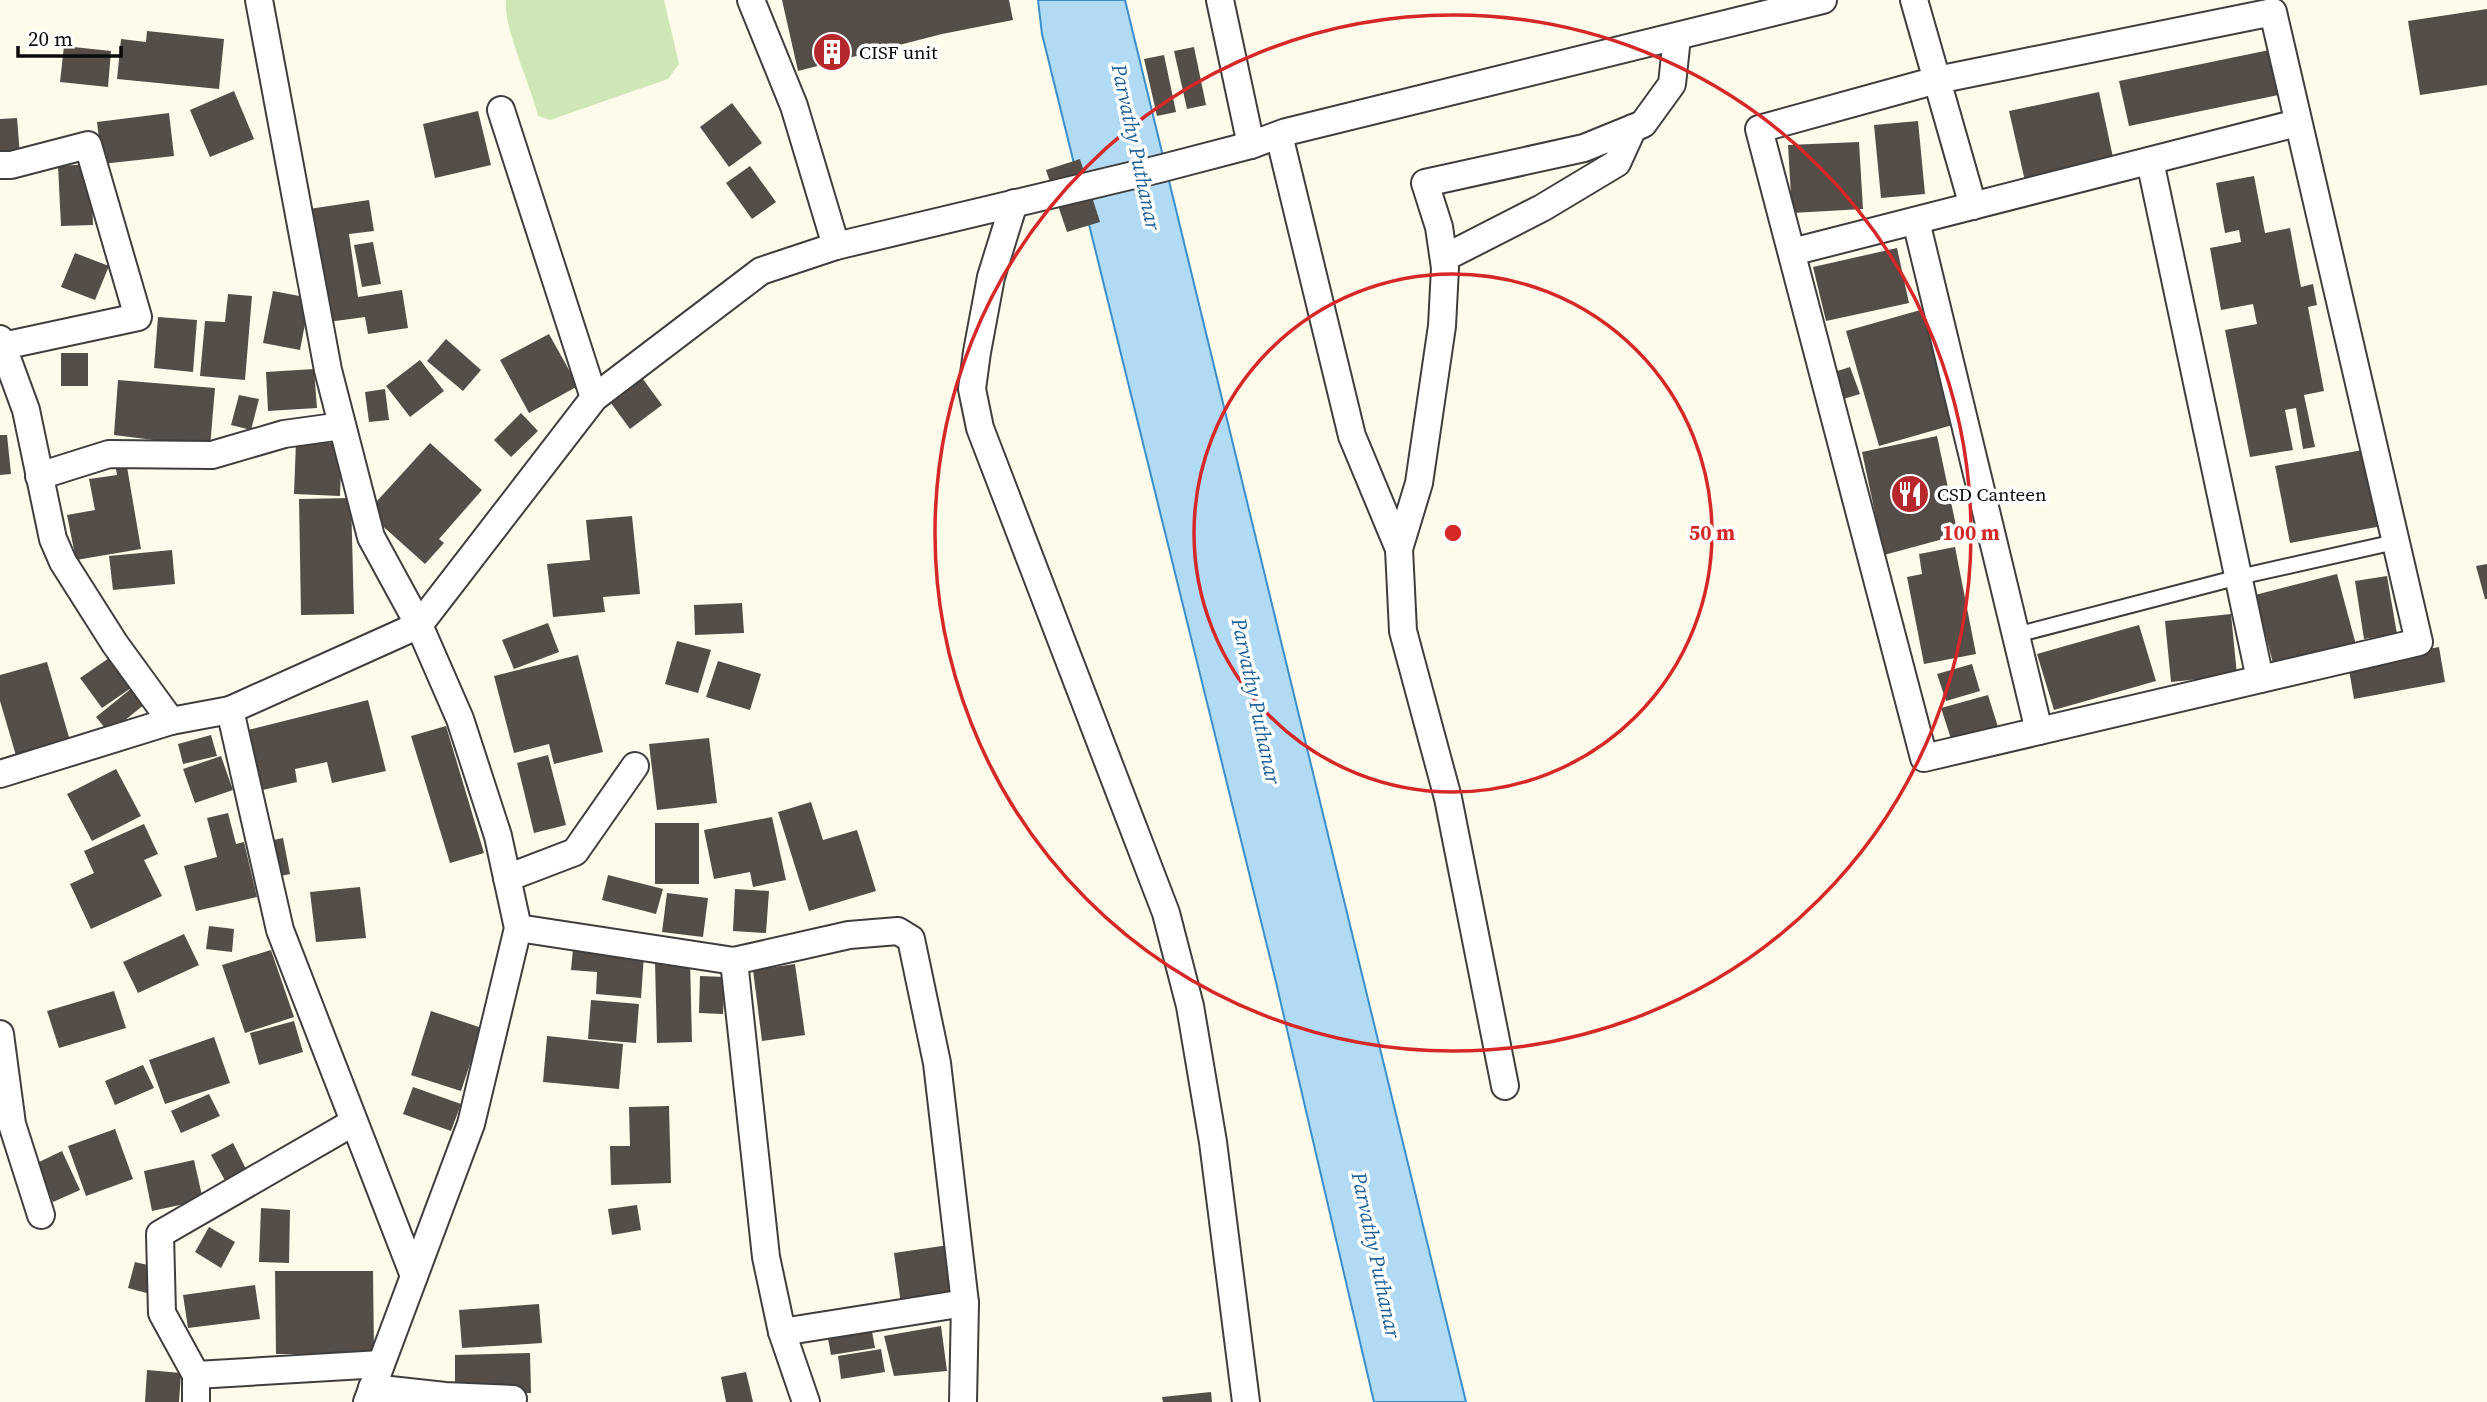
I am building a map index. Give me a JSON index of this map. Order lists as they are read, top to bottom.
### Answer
{
  "water": ["Parvathy Puthanar"],
  "places": {
    "building": ["CISF unit"],
    "restaurant": ["CSD Canteen"]
  },
  "scale_bar": "20 m",
  "rings": ["50 m", "100 m"]
}
